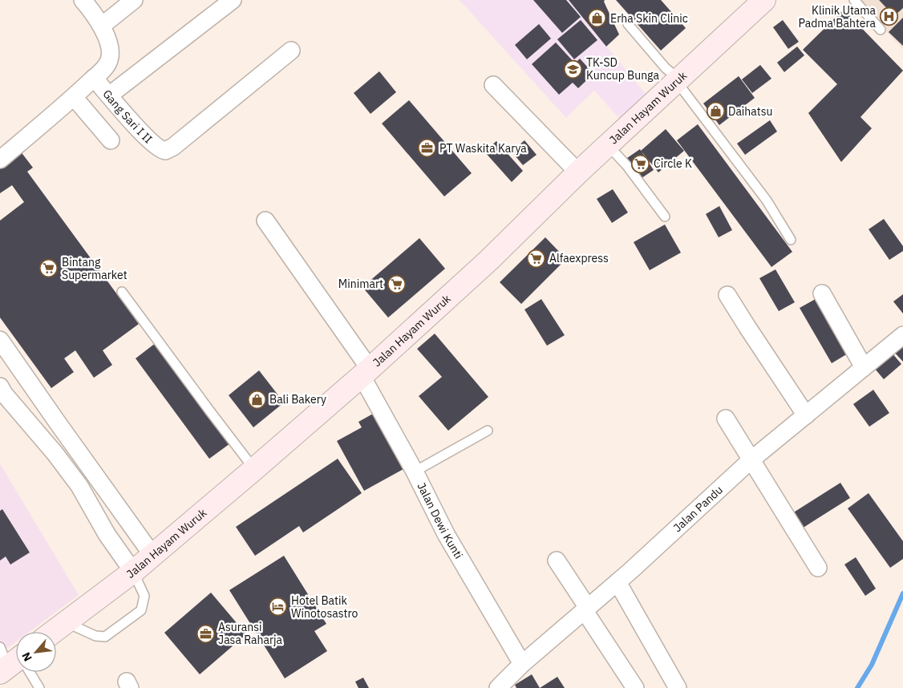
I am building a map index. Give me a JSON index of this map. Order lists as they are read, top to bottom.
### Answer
{
  "streets": {
    "main road": ["Jalan Hayam Wuruk"],
    "street": ["Gang Sari I II", "Jalan Pandu", "Jalan Dewi Kunti"]
  },
  "crossings": [
    ["Jalan Hayam Wuruk", "Jalan Dewi Kunti"],
    ["Jalan Pandu", "Jalan Dewi Kunti"]
  ],
  "places": {
    "hospital": ["Klinik Utama Padma Bahtera"],
    "shop": ["Erha Skin Clinic", "Daihatsu", "Bali Bakery"],
    "school or university": ["TK-SD Kuncup Bunga"],
    "office": ["PT Waskita Karya", "Asuransi Jasa Raharja"],
    "supermarket": [
      "Circle K",
      "Alfaexpress",
      "Bintang Supermarket",
      "Minimart"
    ],
    "hotel": ["Hotel Batik Winotosastro"]
  },
  "north": "bottom left"
}
